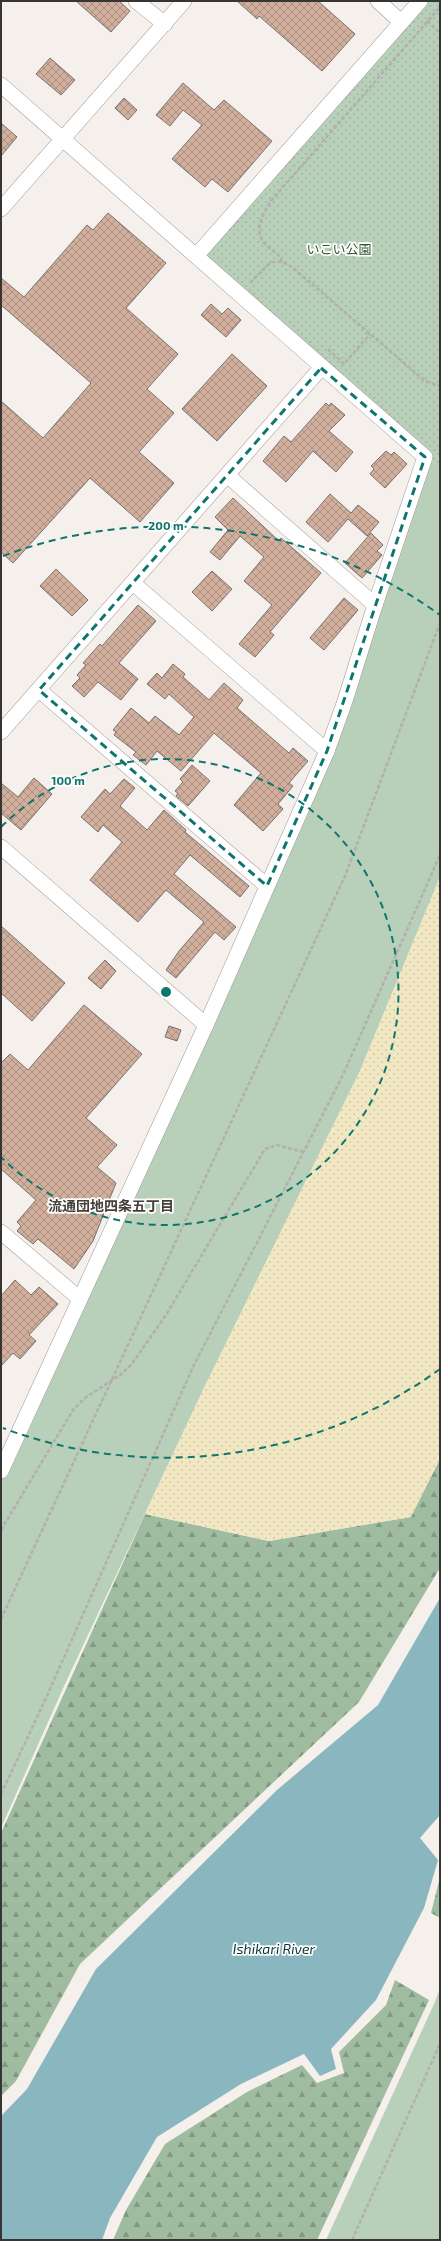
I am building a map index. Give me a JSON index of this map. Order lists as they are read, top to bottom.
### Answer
{
  "districts": ["流通団地四条五丁目"],
  "water": ["Ishikari River"],
  "parks": ["いこい公園"],
  "rings": ["200 m", "100 m"]
}
